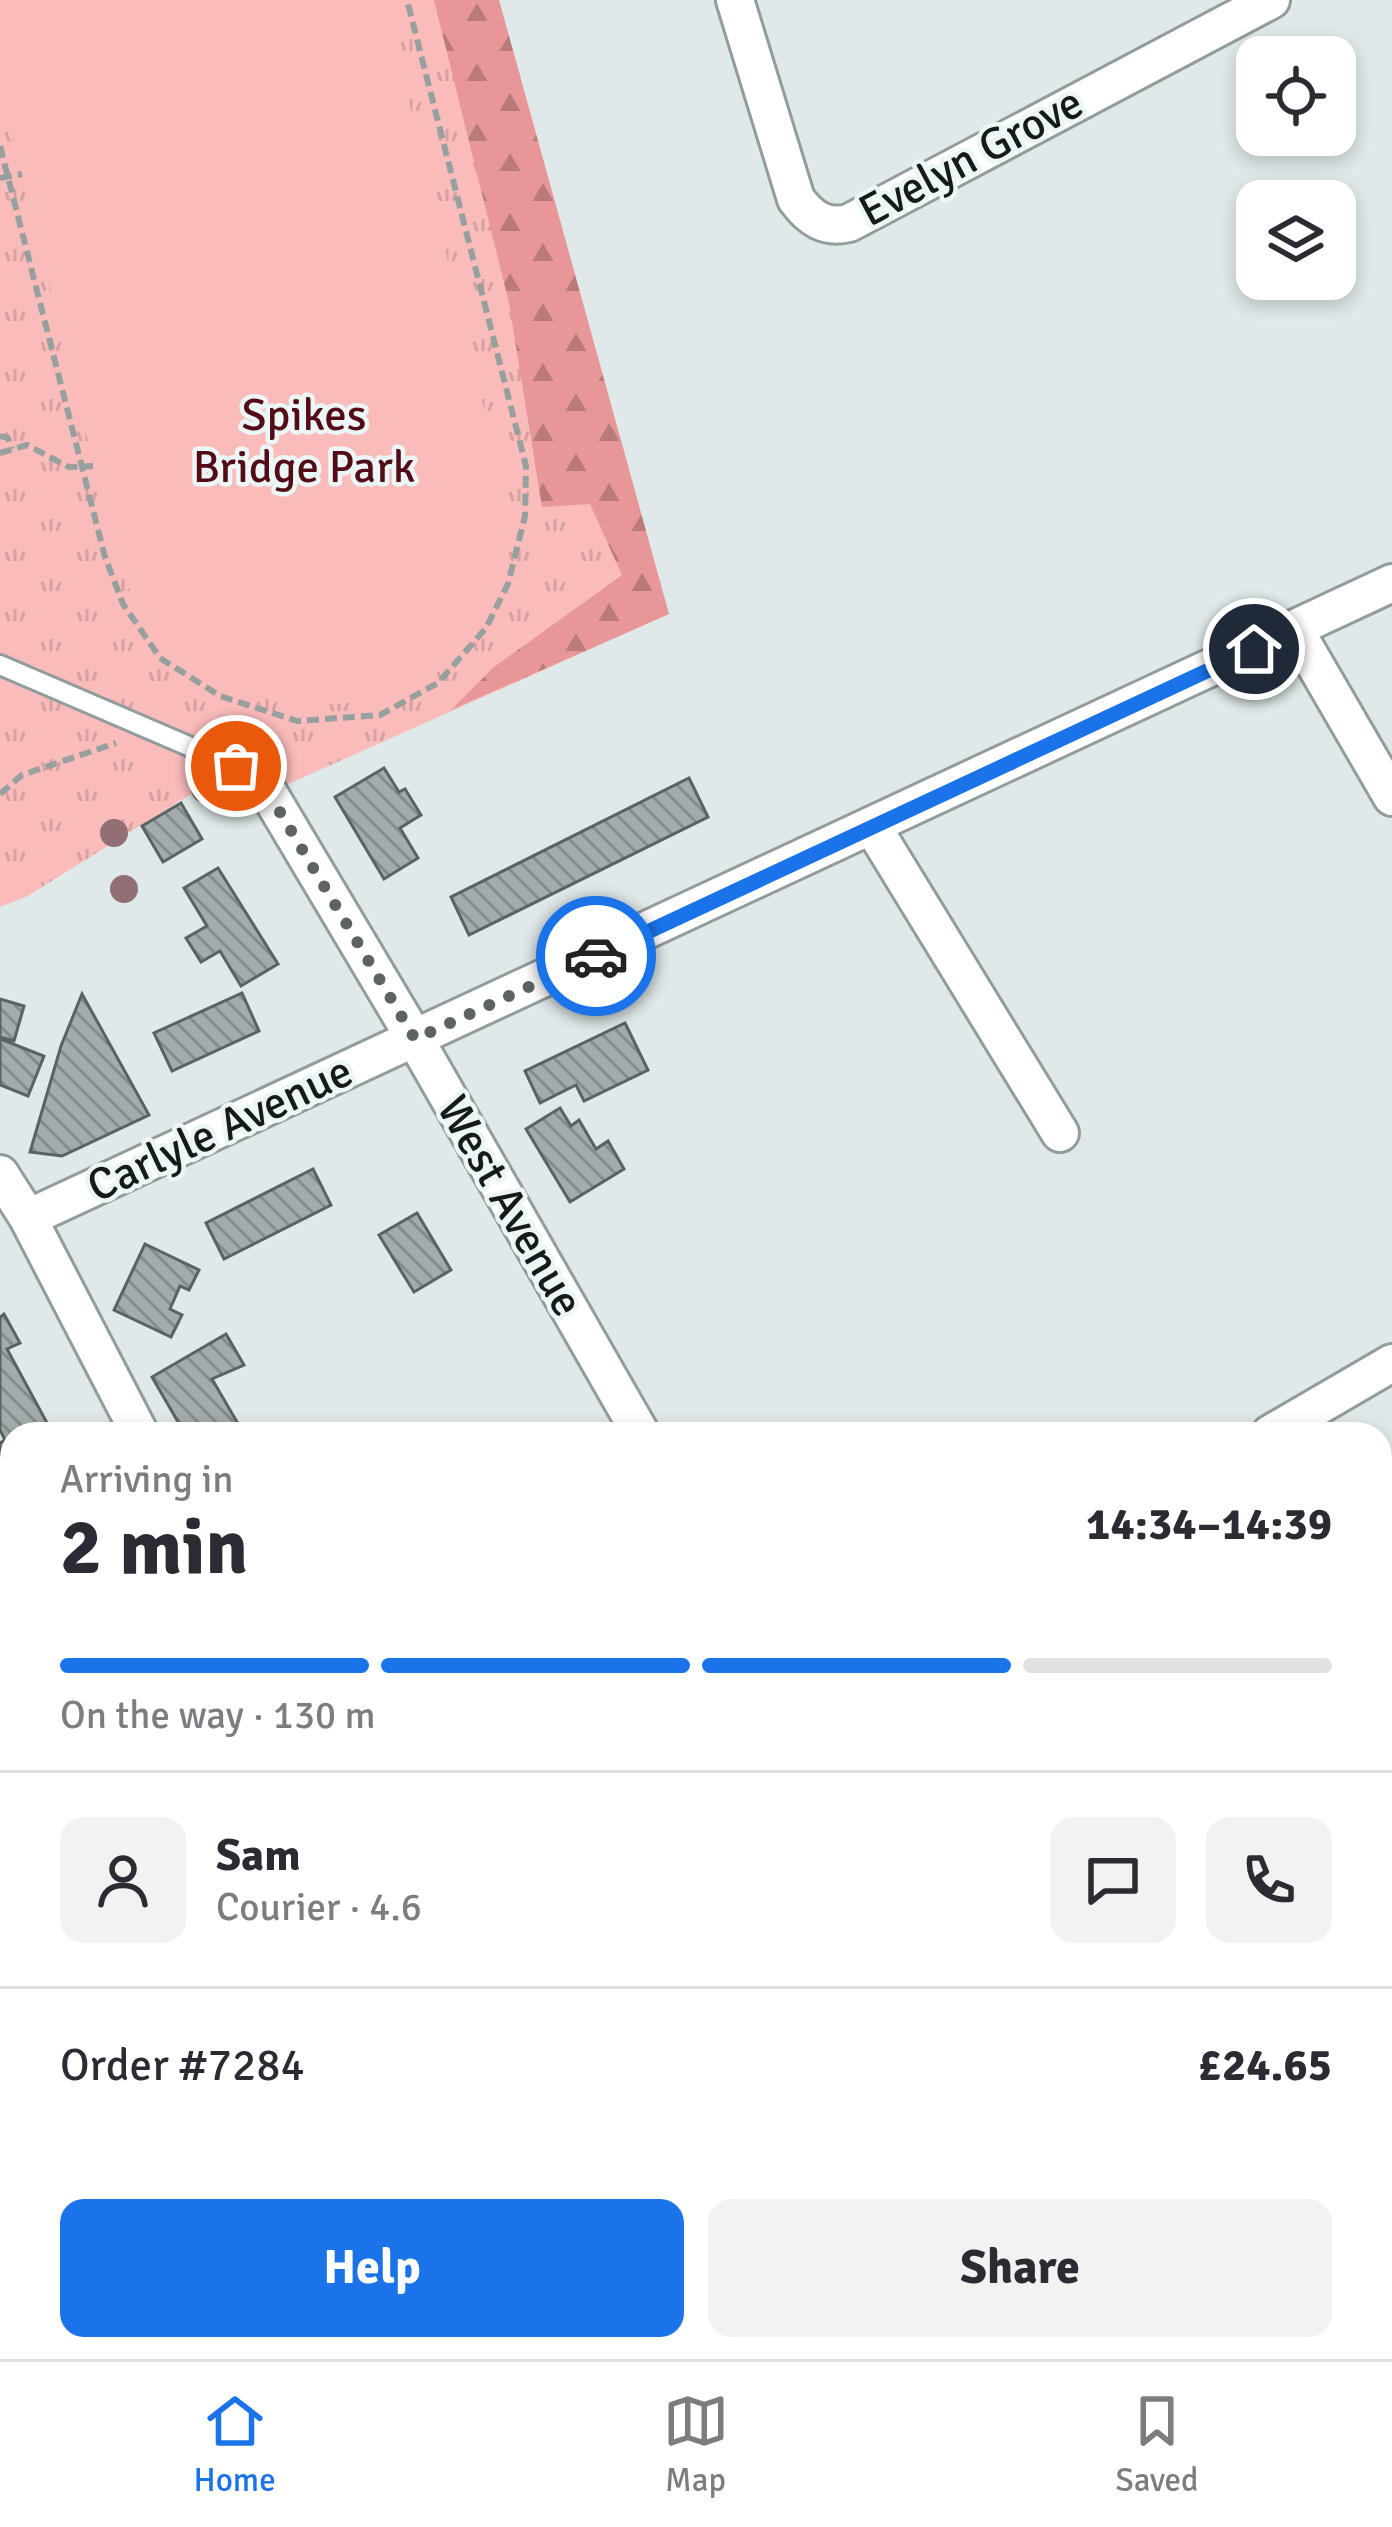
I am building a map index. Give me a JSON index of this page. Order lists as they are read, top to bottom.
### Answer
{
  "streets": {
    "street": ["Evelyn Grove", "Carlyle Avenue", "West Avenue"]
  },
  "crossings": [
    ["Carlyle Avenue", "West Avenue"]
  ],
  "parks": ["Spikes Bridge Park"],
  "page": {
    "heading": ["2 min", "Arriving in", "14:34–14:39"],
    "panel": [
      "Sam",
      "Courier · 4.6",
      "Order #7284",
      "£24.65"
    ],
    "bar": "On the way · 130 m",
    "buttons": ["Help", "Share"],
    "tabs": ["Home", "Map", "Saved"]
  }
}
